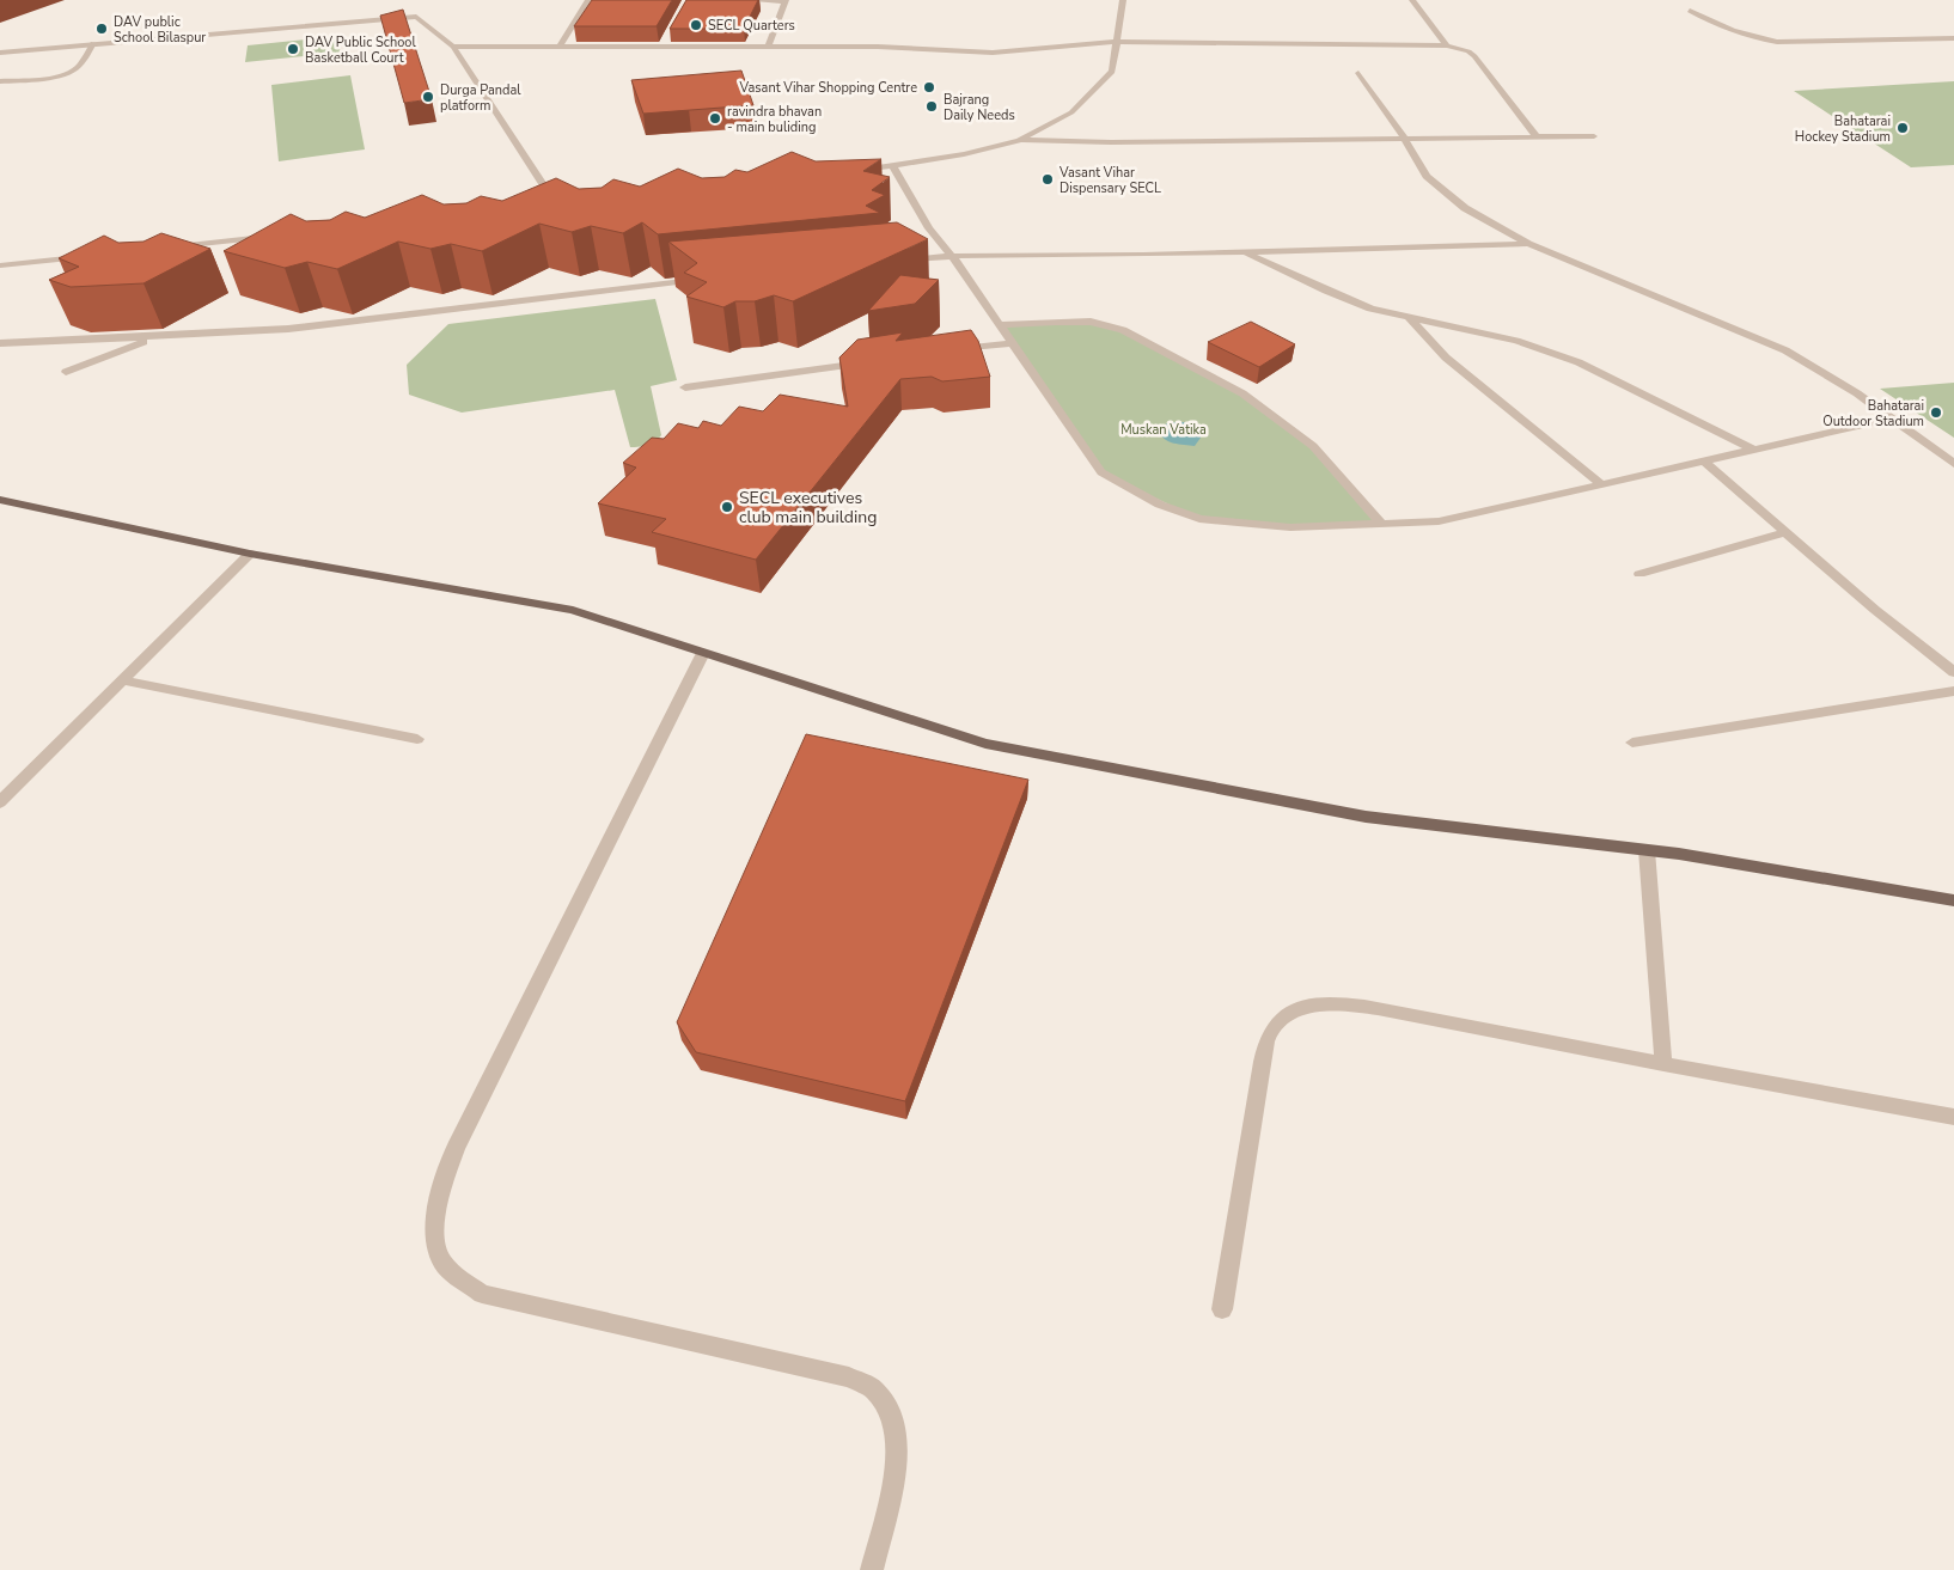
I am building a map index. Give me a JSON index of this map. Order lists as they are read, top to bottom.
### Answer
{
  "parks": ["Muskan Vatika"],
  "places": [
    "SECL Quarters",
    "DAV public School Bilaspur",
    "DAV Public School Basketball Court",
    "Vasant Vihar Shopping Centre",
    "Durga Pandal platform",
    "Bajrang Daily Needs",
    "ravindra bhavan - main buliding",
    "Bahatarai Hockey Stadium",
    "Vasant Vihar Dispensary SECL",
    "Bahatarai Outdoor Stadium",
    "SECL executives club main building"
  ]
}
